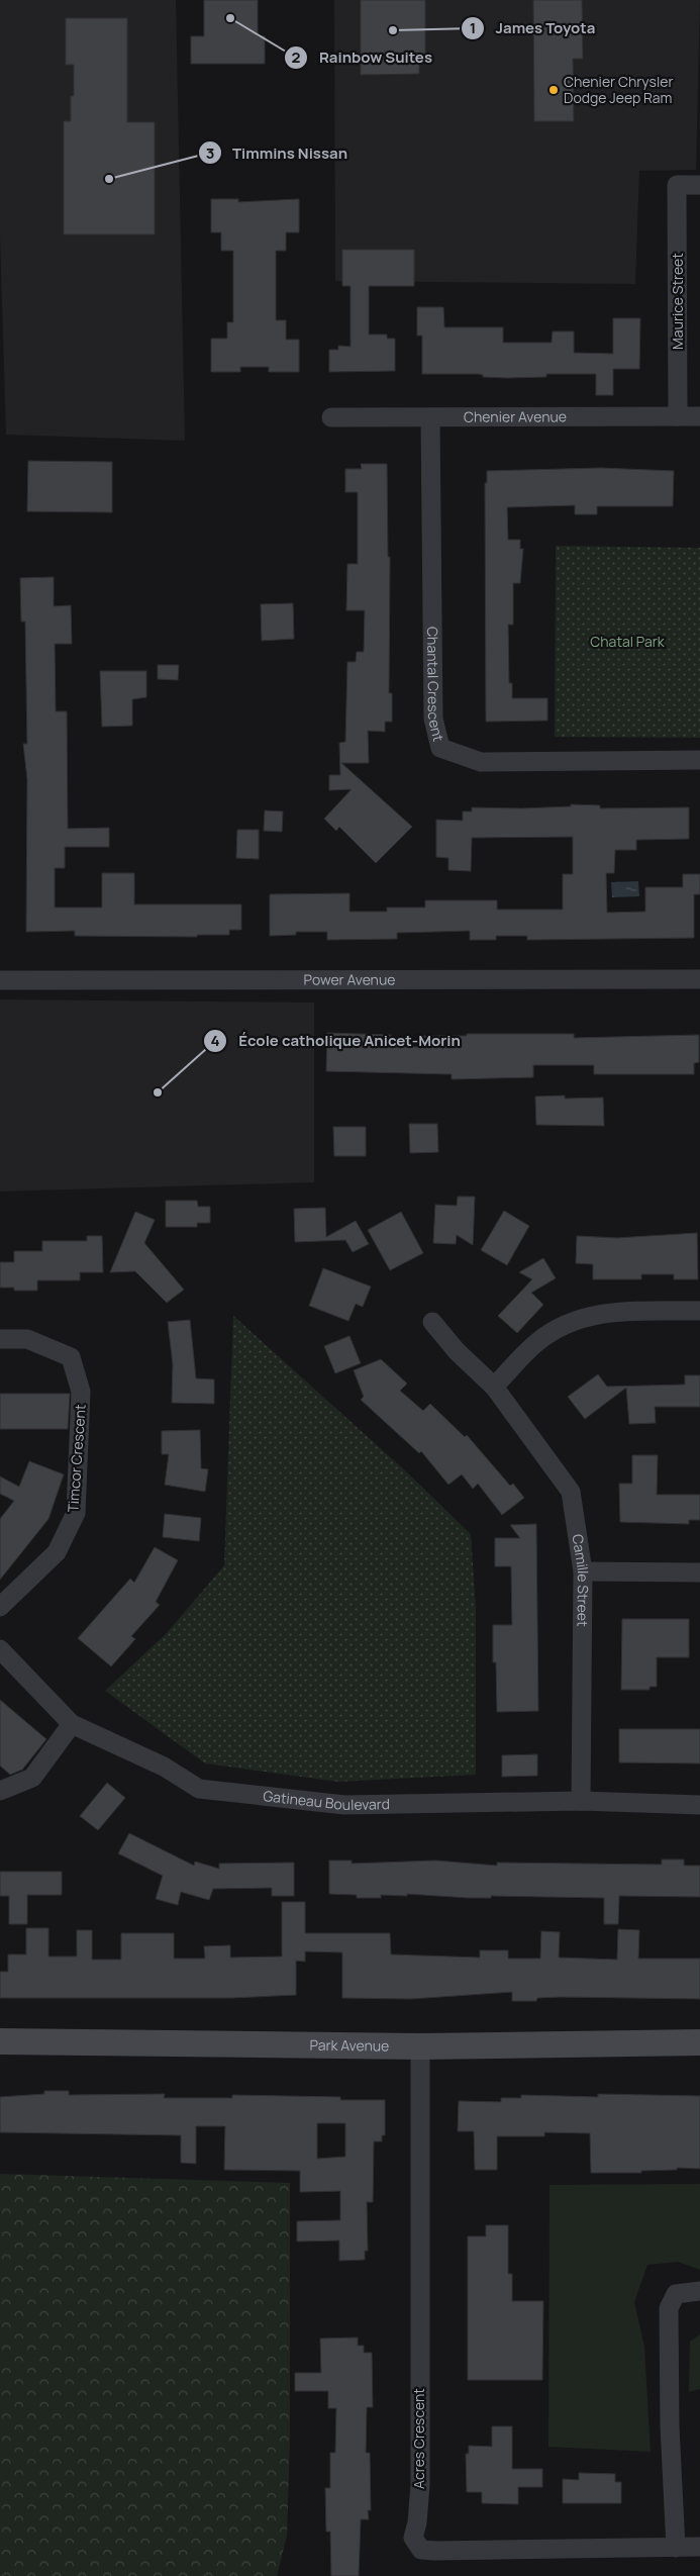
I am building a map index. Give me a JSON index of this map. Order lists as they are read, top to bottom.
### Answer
{
  "streets": {
    "street": [
      "Maurice Street",
      "Chenier Avenue",
      "Chantal Crescent",
      "Power Avenue",
      "Timcor Crescent",
      "Camille Street",
      "Gatineau Boulevard",
      "Park Avenue",
      "Acres Crescent"
    ]
  },
  "crossings": [
    ["Maurice Street", "Chenier Avenue"],
    ["Chenier Avenue", "Chantal Crescent"],
    ["Camille Street", "Gatineau Boulevard"],
    ["Park Avenue", "Acres Crescent"]
  ],
  "parks": ["Chatal Park"],
  "places": [
    "Rainbow Suites",
    "James Toyota",
    "Chenier Chrysler Dodge Jeep Ram",
    "Timmins Nissan",
    "École catholique Anicet-Morin"
  ]
}
